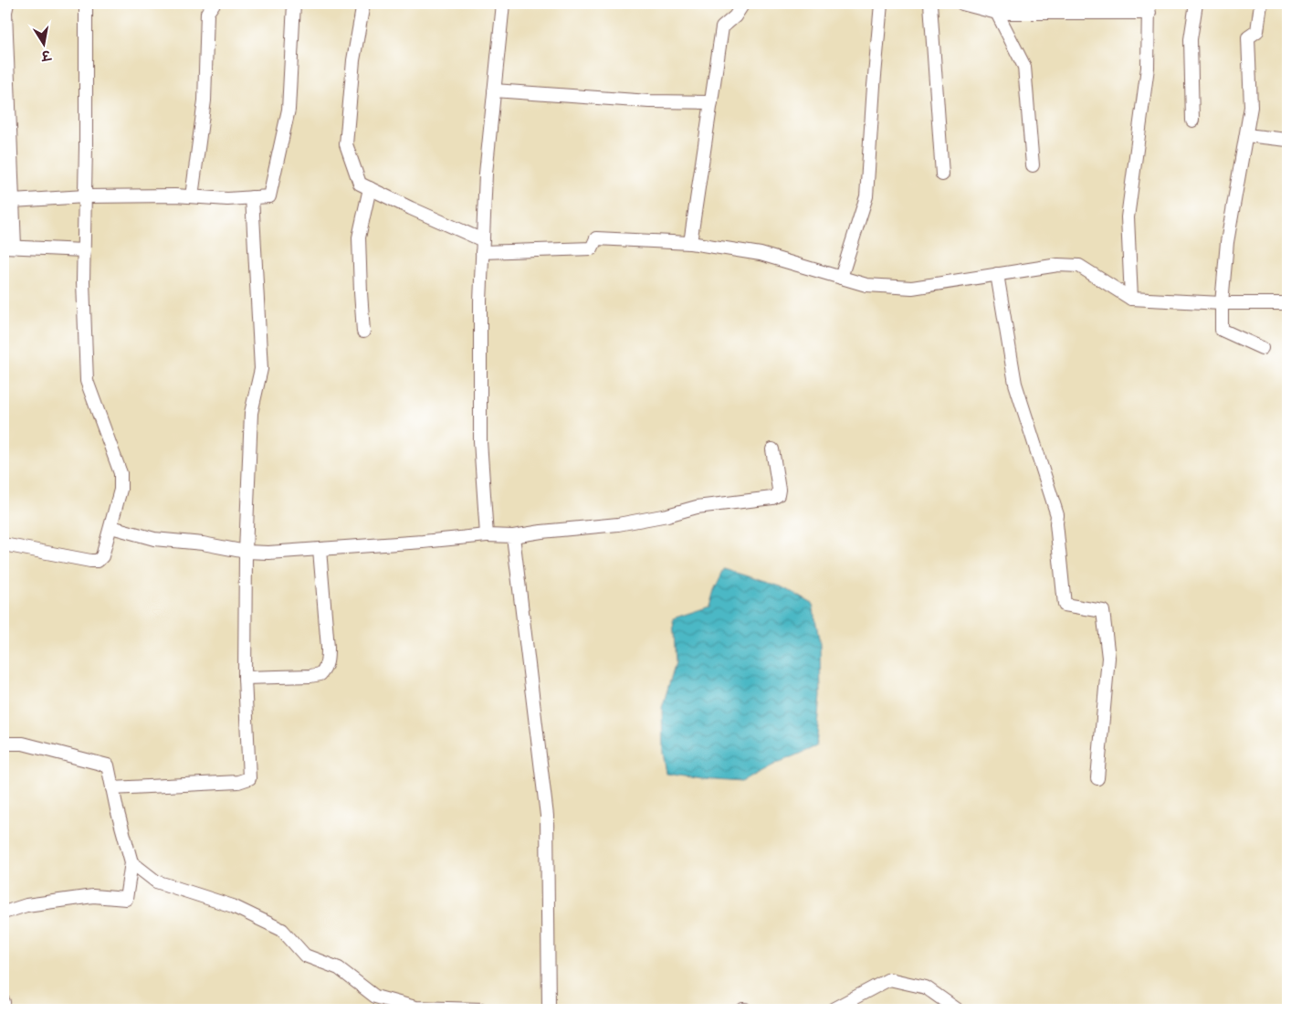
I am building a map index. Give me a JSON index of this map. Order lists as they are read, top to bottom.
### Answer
{
  "north": "bottom"
}
